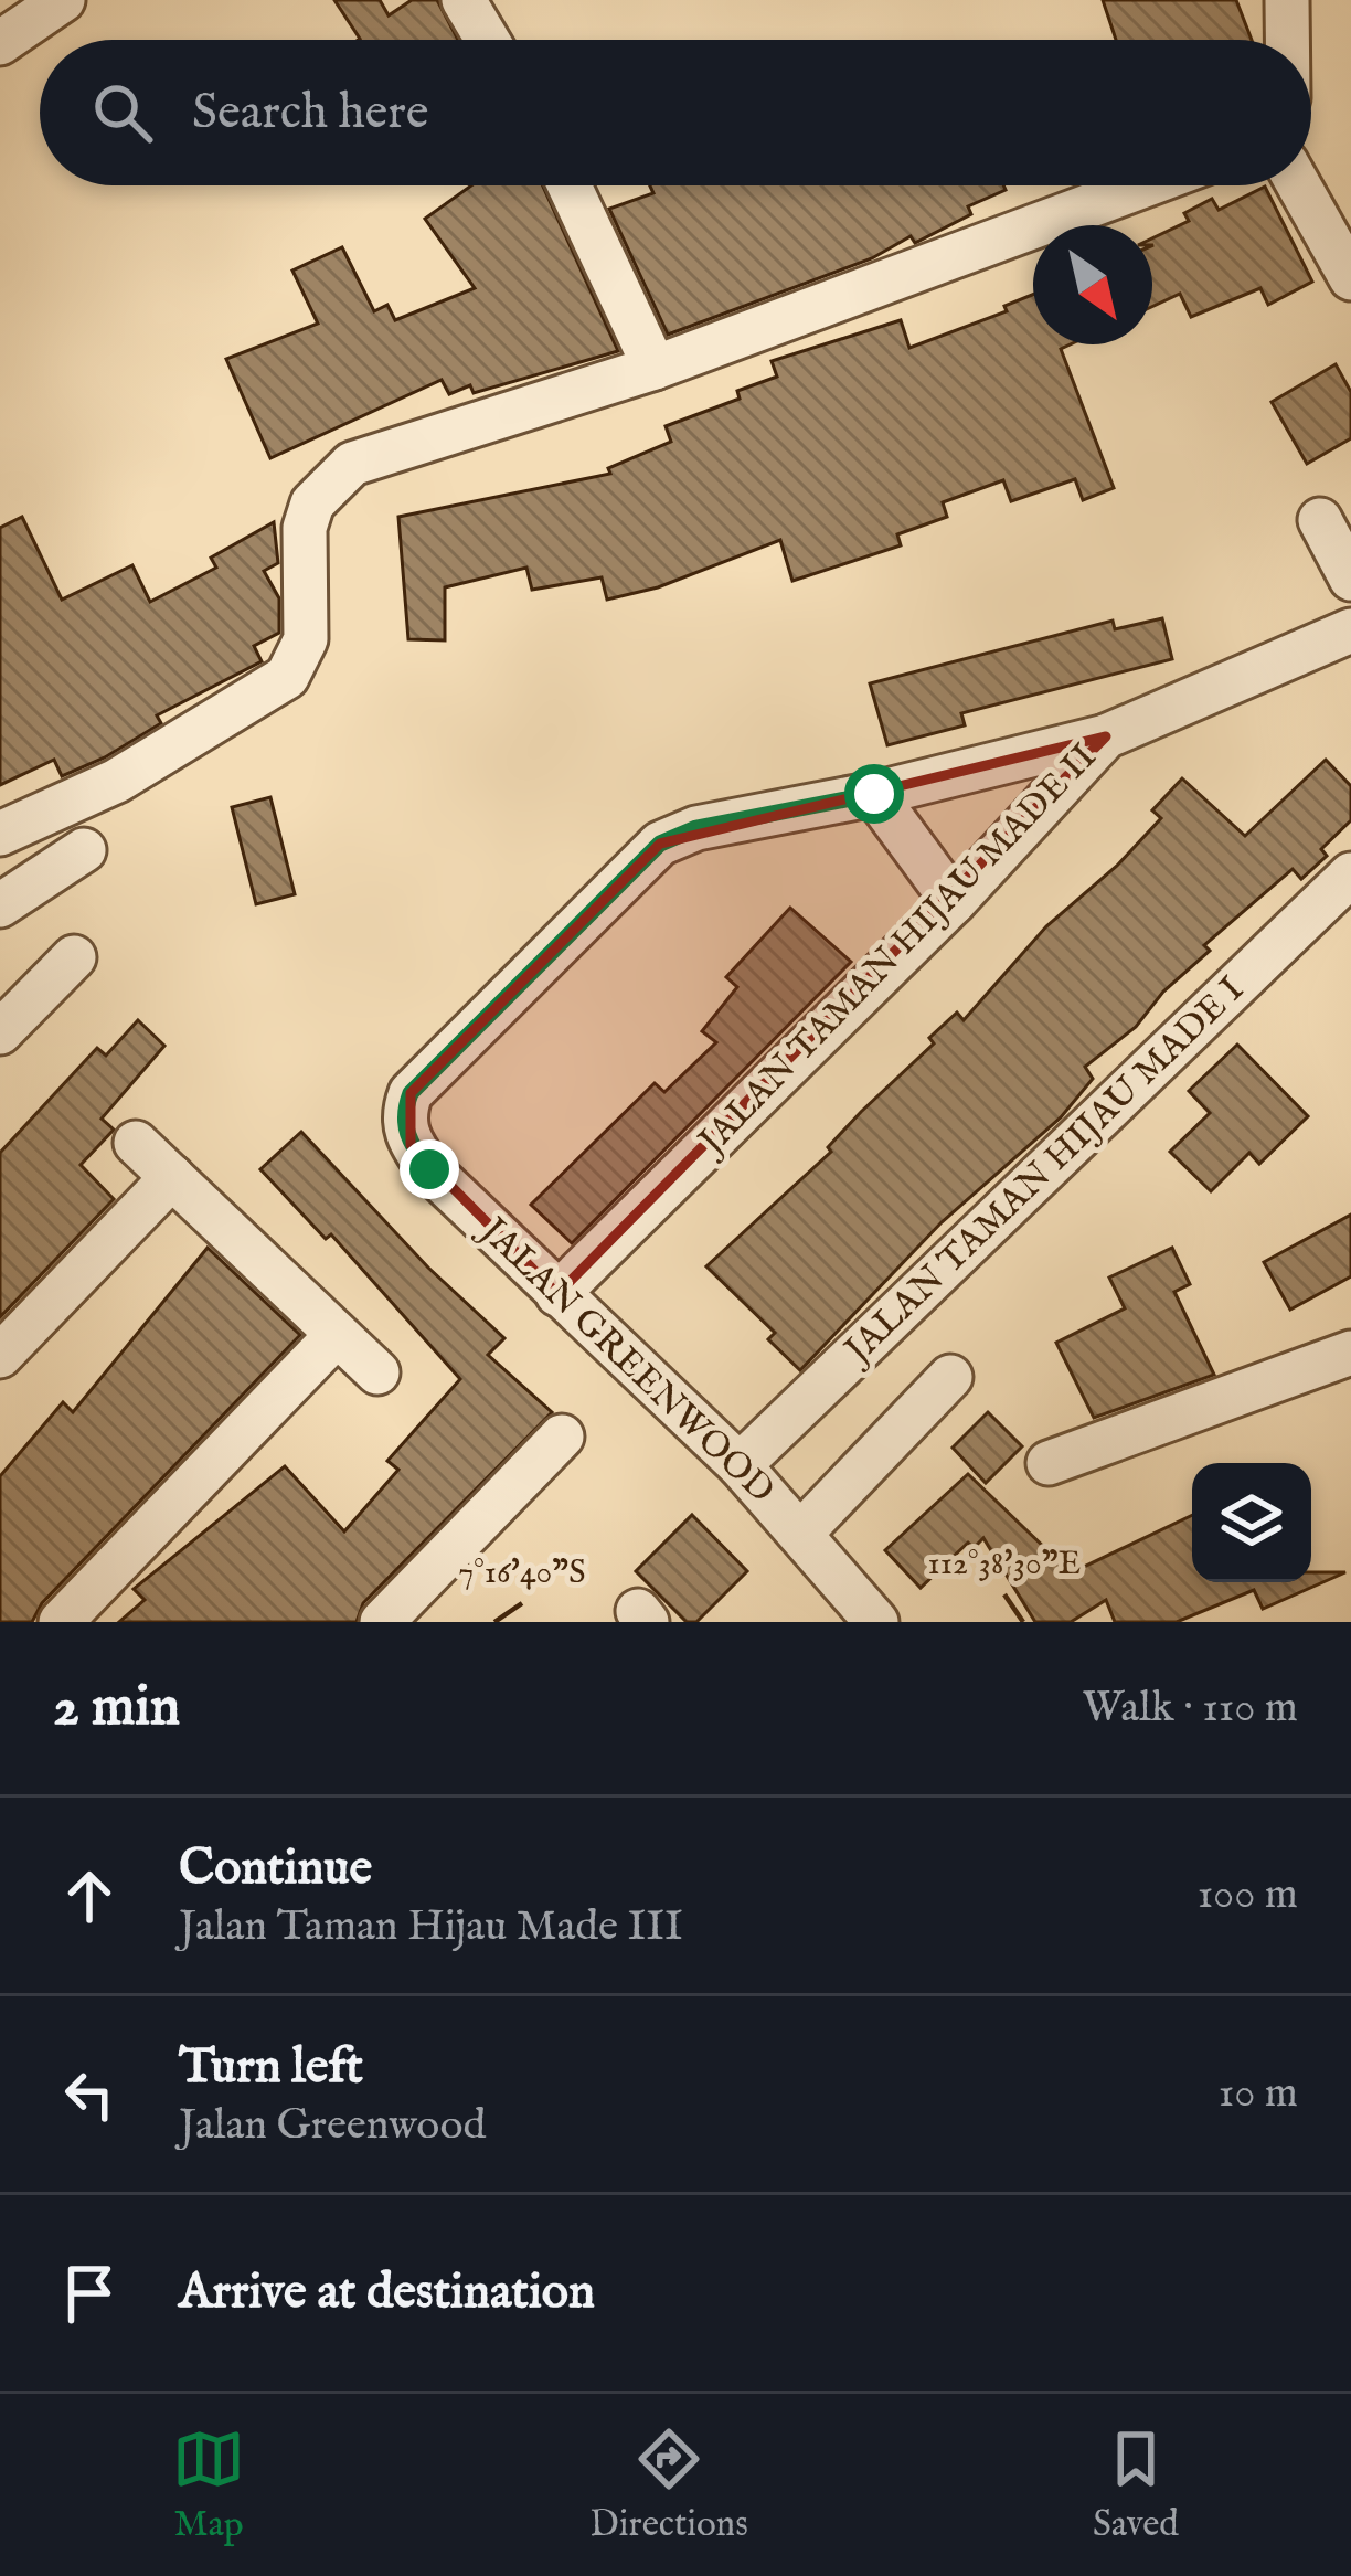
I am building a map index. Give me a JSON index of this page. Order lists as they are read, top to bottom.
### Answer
{
  "streets": {
    "street": ["JALAN TAMAN HIJAU MADE II", "JALAN TAMAN HIJAU MADE I", "JALAN GREENWOOD"]
  },
  "crossings": [
    ["JALAN TAMAN HIJAU MADE II", "JALAN GREENWOOD"],
    ["JALAN TAMAN HIJAU MADE I", "JALAN GREENWOOD"]
  ],
  "north": "bottom right",
  "page": {
    "search": "Search here",
    "heading": ["2 min", "Walk · 110 m"],
    "list": [
      ["Continue", "Jalan Taman Hijau Made III", "100 m"],
      ["Turn left", "Jalan Greenwood", "10 m"],
      "Arrive at destination"
    ],
    "nav": ["Map", "Directions", "Saved"]
  },
  "coordinates": ["112°38'30\"E", "7°16'40\"S"]
}
